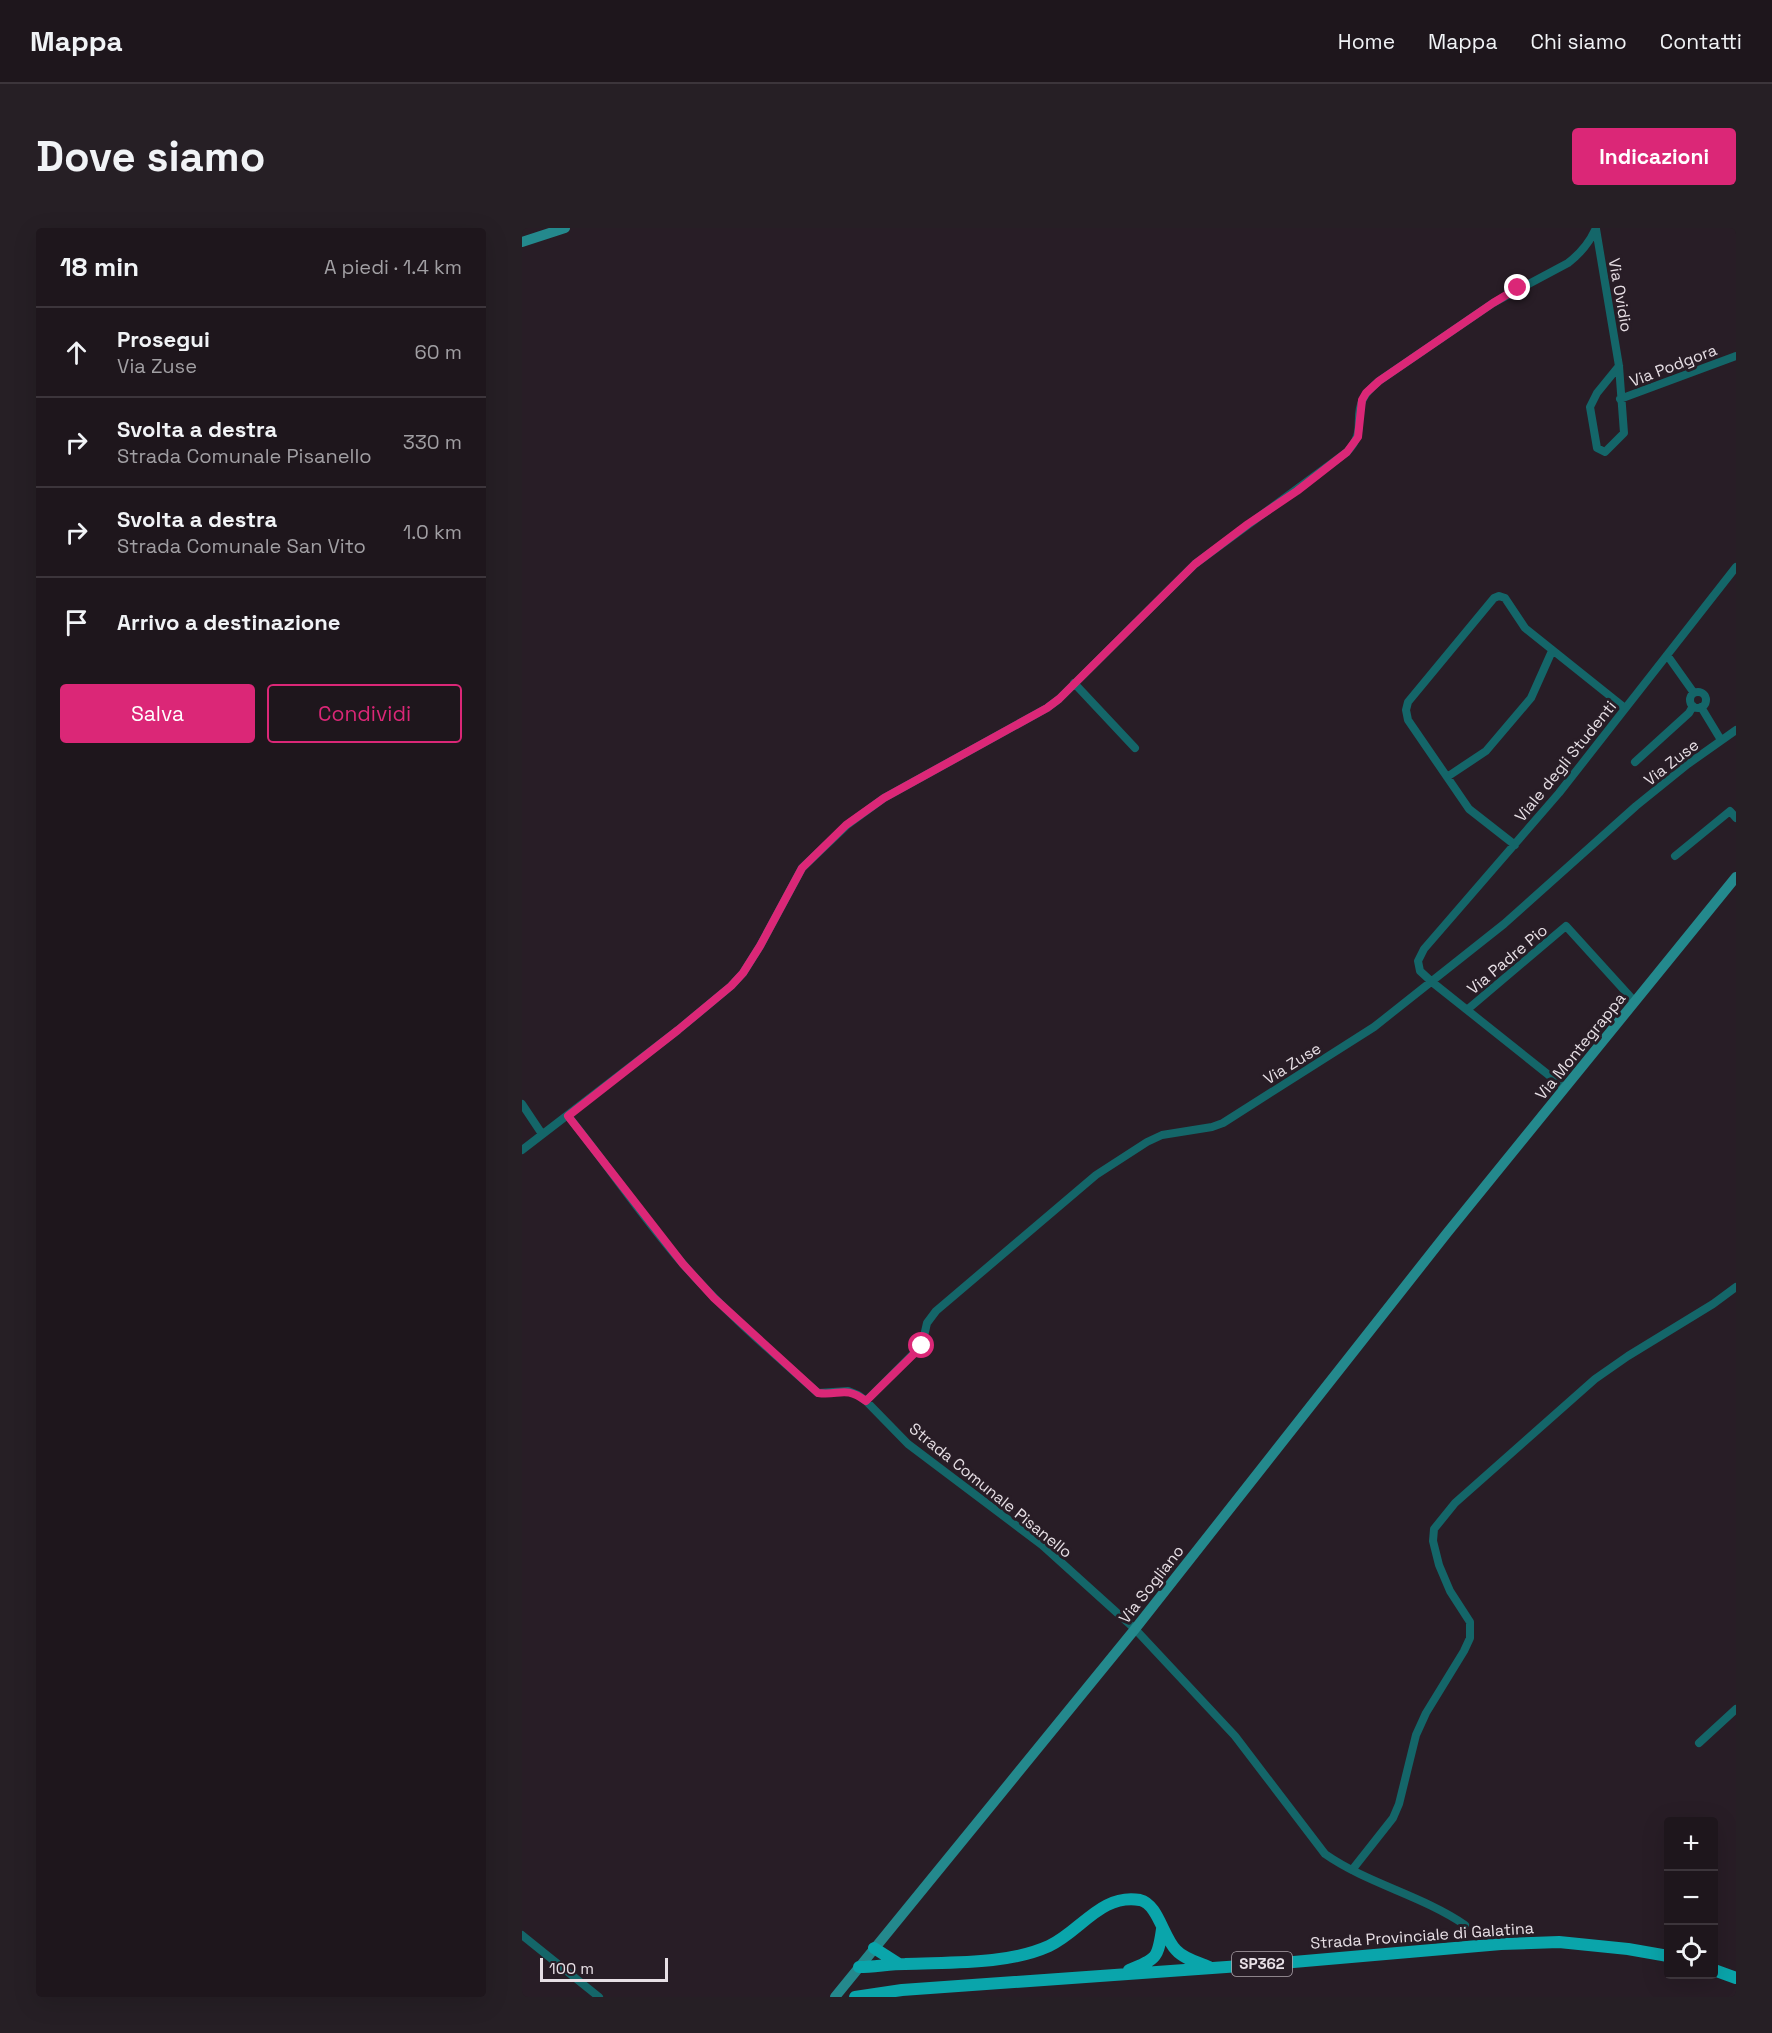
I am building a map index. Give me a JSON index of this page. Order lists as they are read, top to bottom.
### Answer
{
  "streets": {
    "main road": [
      "Via Montegrappa",
      "Via Sogliano",
      "Strada Provinciale di Galatina",
      "SP362"
    ],
    "street": [
      "Via Ovidio",
      "Via Podgora",
      "Viale degli Studenti",
      "Via Zuse",
      "Via Padre Pio",
      "Strada Comunale Pisanello"
    ]
  },
  "crossings": [
    ["Via Ovidio", "Via Podgora"],
    ["Viale degli Studenti", "Via Zuse"],
    ["Via Zuse", "Strada Comunale Pisanello"],
    ["Via Padre Pio", "Via Montegrappa"],
    ["Via Montegrappa", "Via Sogliano"],
    ["Strada Comunale Pisanello", "Via Sogliano"]
  ],
  "scale_bar": "100 m",
  "page": {
    "header": "Mappa",
    "nav": [
      "Home",
      "Mappa",
      "Chi siamo",
      "Contatti"
    ],
    "buttons": [
      "Indicazioni",
      ["Salva", "Condividi"]
    ],
    "title": "Dove siamo",
    "heading": ["18 min", "A piedi · 1.4 km"],
    "list": [
      ["Prosegui", "Via Zuse", "60 m"],
      ["Svolta a destra", "Strada Comunale Pisanello", "330 m"],
      ["Svolta a destra", "Strada Comunale San Vito", "1.0 km"],
      "Arrivo a destinazione"
    ],
    "map_buttons": ["+", "−"],
    "scale": "100 m"
  }
}
